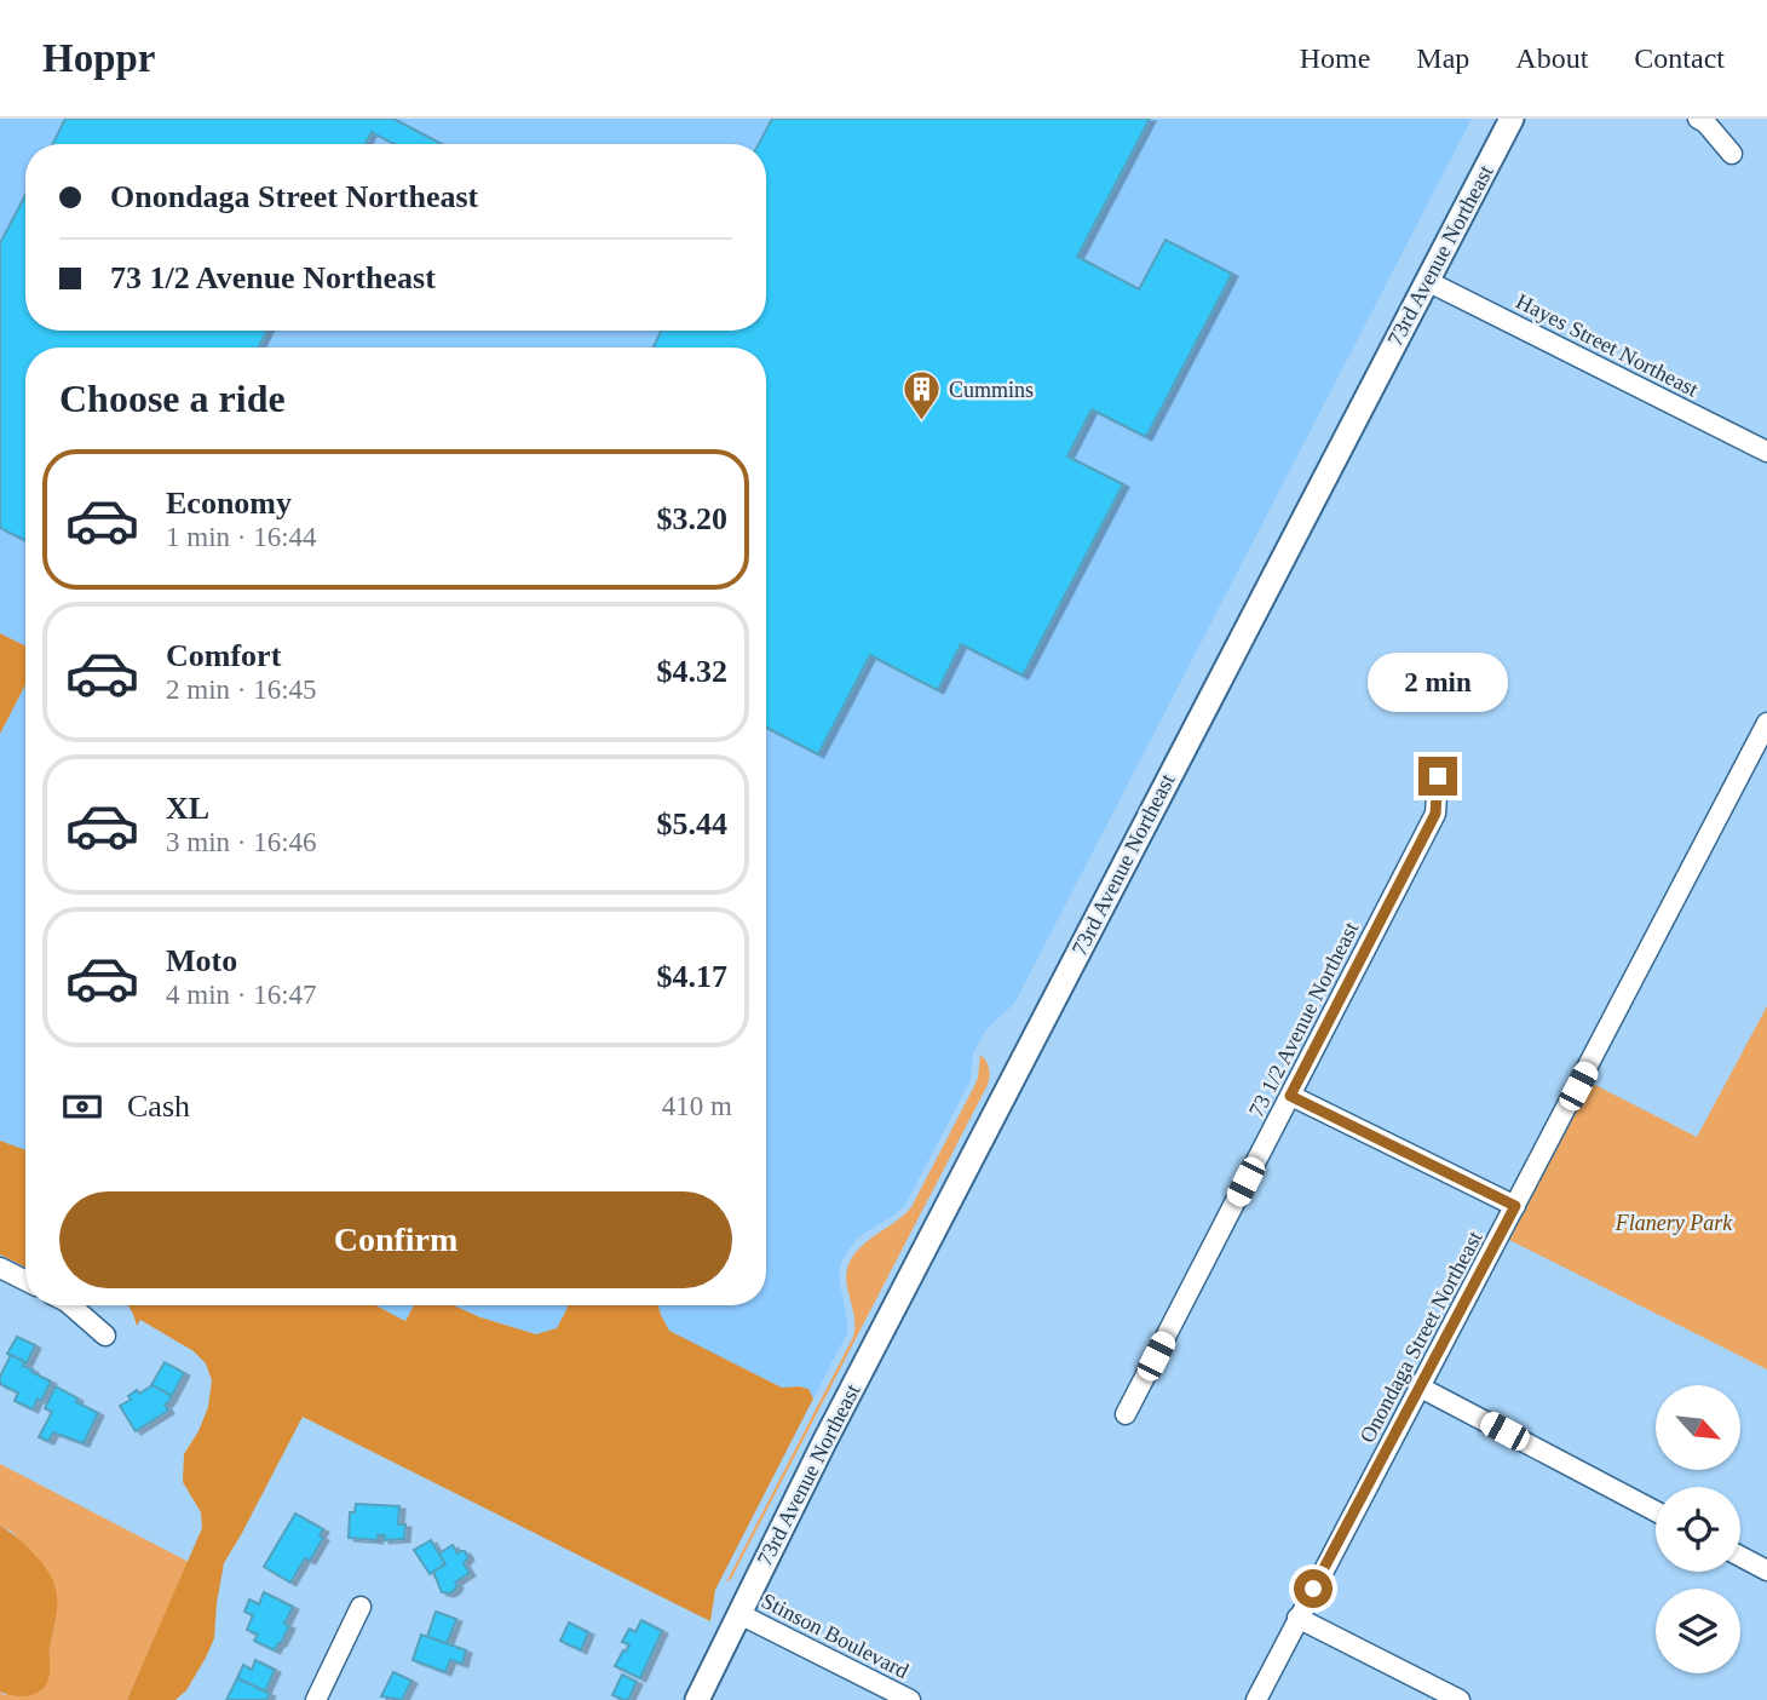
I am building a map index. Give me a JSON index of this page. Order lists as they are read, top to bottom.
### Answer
{
  "streets": {
    "street": [
      "73rd Avenue Northeast",
      "Hayes Street Northeast",
      "73 1/2 Avenue Northeast",
      "Onondaga Street Northeast",
      "Stinson Boulevard"
    ]
  },
  "crossings": [
    ["73rd Avenue Northeast", "Hayes Street Northeast"],
    ["73rd Avenue Northeast", "Stinson Boulevard"]
  ],
  "parks": ["Flanery Park"],
  "places": {
    "building": ["Cummins"]
  },
  "north": "bottom right",
  "page": {
    "header": "Hoppr",
    "nav": [
      "Home",
      "Map",
      "About",
      "Contact"
    ],
    "banner": ["Onondaga Street Northeast", "73 1/2 Avenue Northeast"],
    "heading": "Choose a ride",
    "list": [
      {
        "name": "Economy",
        "note": "1 min · 16:44",
        "value": "$3.20"
      },
      {
        "name": "Comfort",
        "note": "2 min · 16:45",
        "value": "$4.32"
      },
      {
        "name": "XL",
        "note": "3 min · 16:46",
        "value": "$5.44"
      },
      {
        "name": "Moto",
        "note": "4 min · 16:47",
        "value": "$4.17"
      }
    ],
    "bubble": "2 min",
    "pay": ["Cash", "410 m"],
    "buttons": "Confirm"
  }
}
